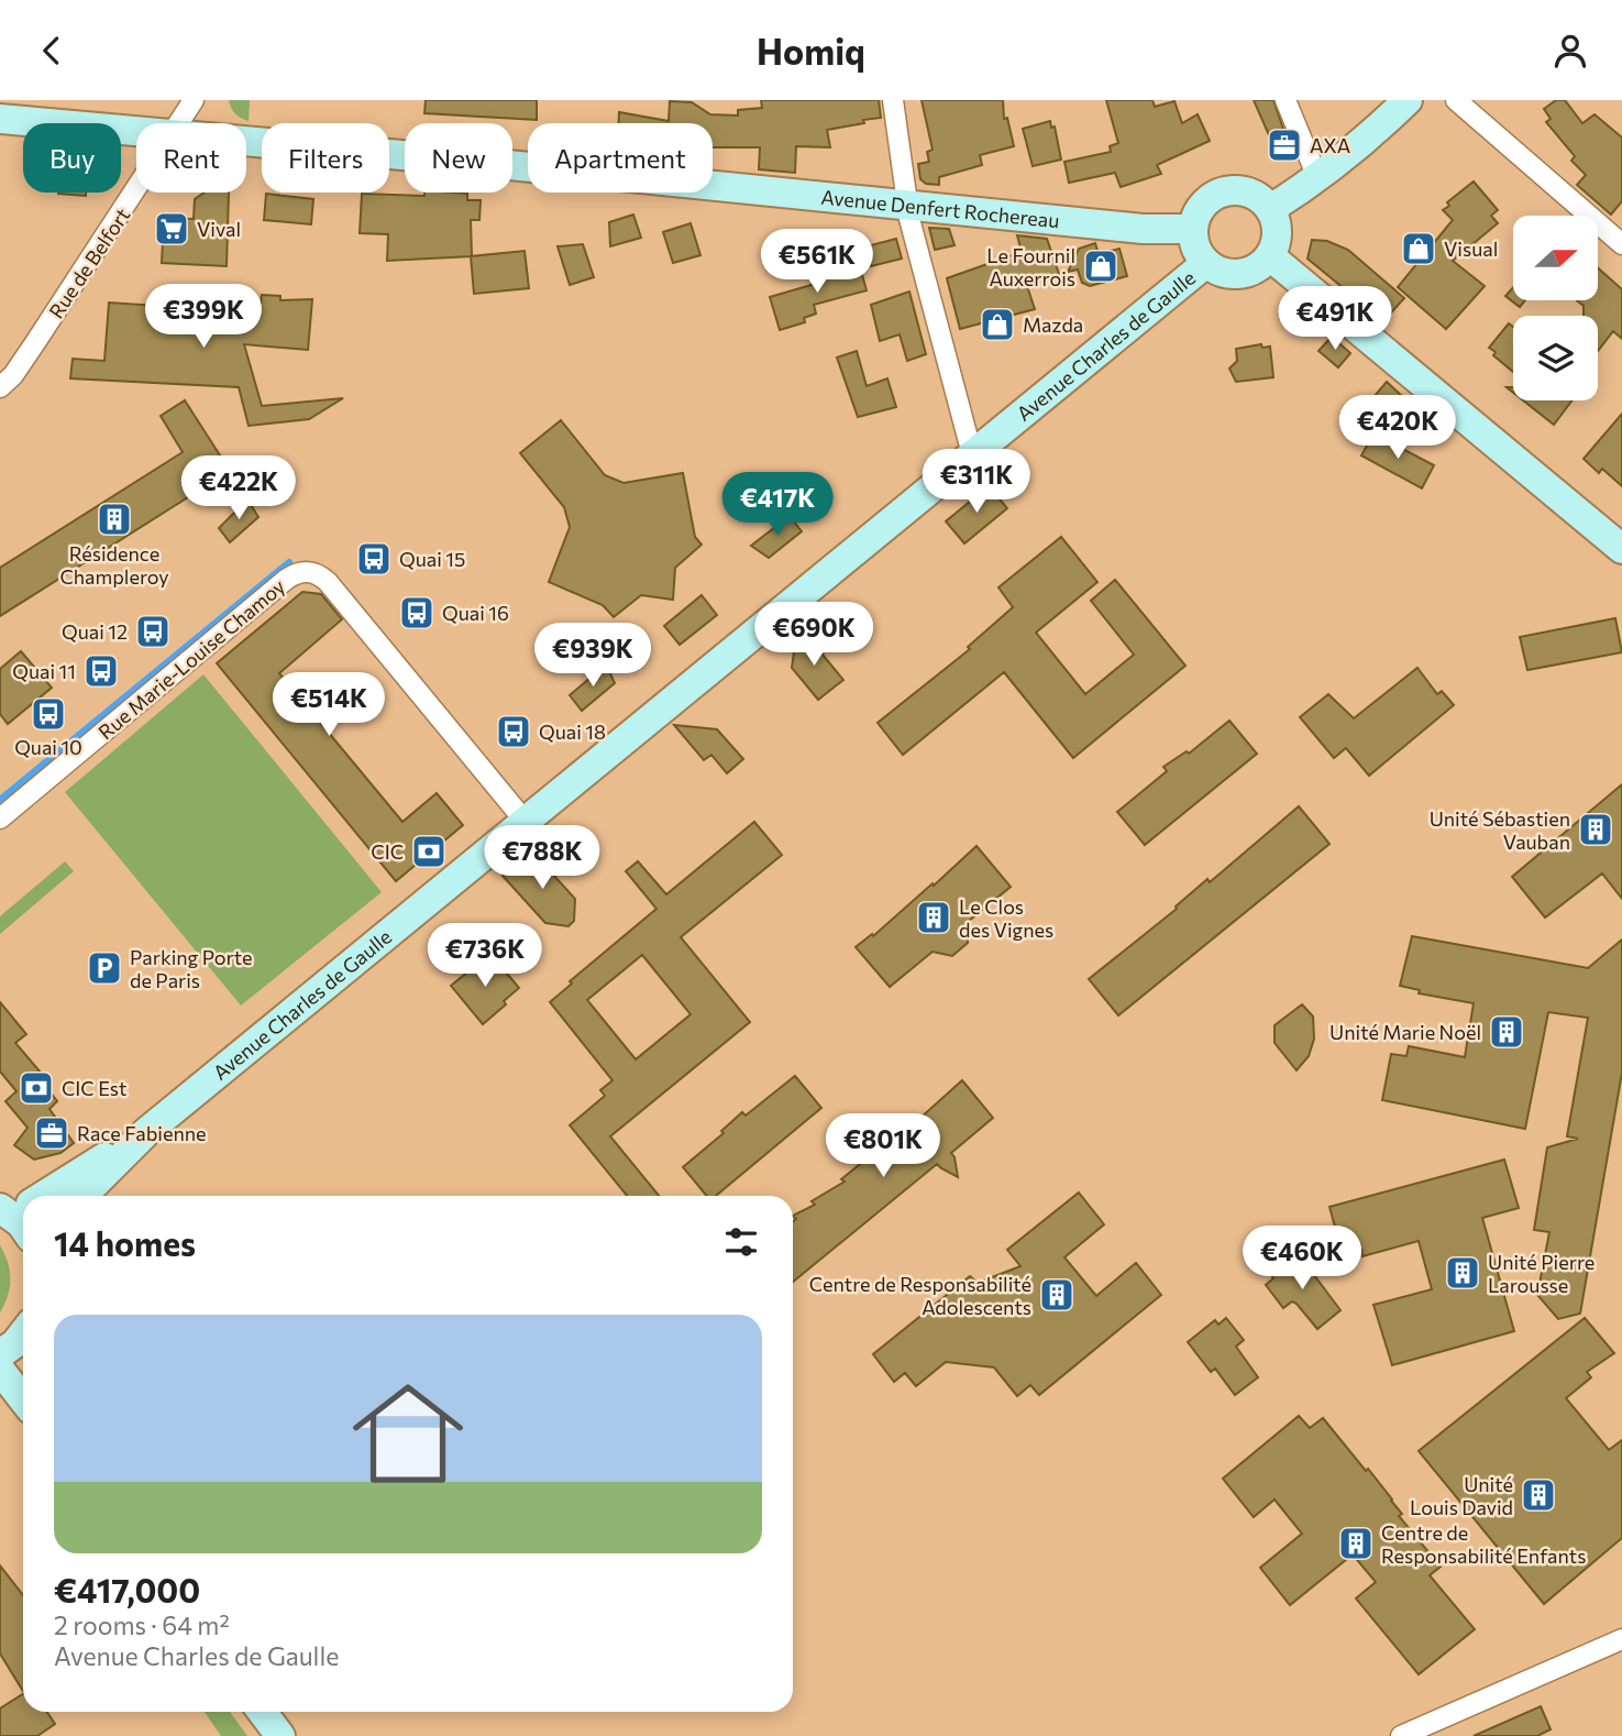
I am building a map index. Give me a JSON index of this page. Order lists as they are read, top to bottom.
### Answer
{
  "streets": {
    "main road": ["Avenue Denfert Rochereau", "Avenue Charles de Gaulle"],
    "street": ["Rue de Belfort", "Rue Marie-Louise Chamoy"]
  },
  "crossings": [
    ["Avenue Denfert Rochereau", "Avenue Charles de Gaulle"],
    ["Avenue Charles de Gaulle", "Rue Marie-Louise Chamoy"]
  ],
  "places": {
    "office": ["AXA", "Race Fabienne"],
    "supermarket": ["Vival"],
    "shop": ["Visual", "Le Fournil Auxerrois", "Mazda"],
    "building": [
      "Résidence Champleroy",
      "Unité Sébastien Vauban",
      "Le Clos des Vignes",
      "Unité Marie Noël",
      "Unité Pierre Larousse",
      "Centre de Responsabilité Adolescents",
      "Unité Louis David",
      "Centre de Responsabilité Enfants"
    ],
    "bus stop": [
      "Quai 15",
      "Quai 16",
      "Quai 12",
      "Quai 11",
      "Quai 10",
      "Quai 18"
    ],
    "bank": ["CIC", "CIC Est"],
    "parking": ["Parking Porte de Paris"]
  },
  "north": "right",
  "page": {
    "header": "Homiq",
    "chip": [
      "Buy",
      "Rent",
      "Filters",
      "New",
      "Apartment"
    ],
    "price": [
      "€561K",
      "€399K",
      "€491K",
      "€420K",
      "€311K",
      "€422K",
      "€417K",
      "€690K",
      "€939K",
      "€514K",
      "€788K",
      "€736K",
      "€801K",
      "€460K"
    ],
    "heading": "14 homes",
    "list": [
      {
        "name": "€417,000",
        "note": "2 rooms · 64 m² · Avenue Charles de Gaulle"
      }
    ]
  }
}
